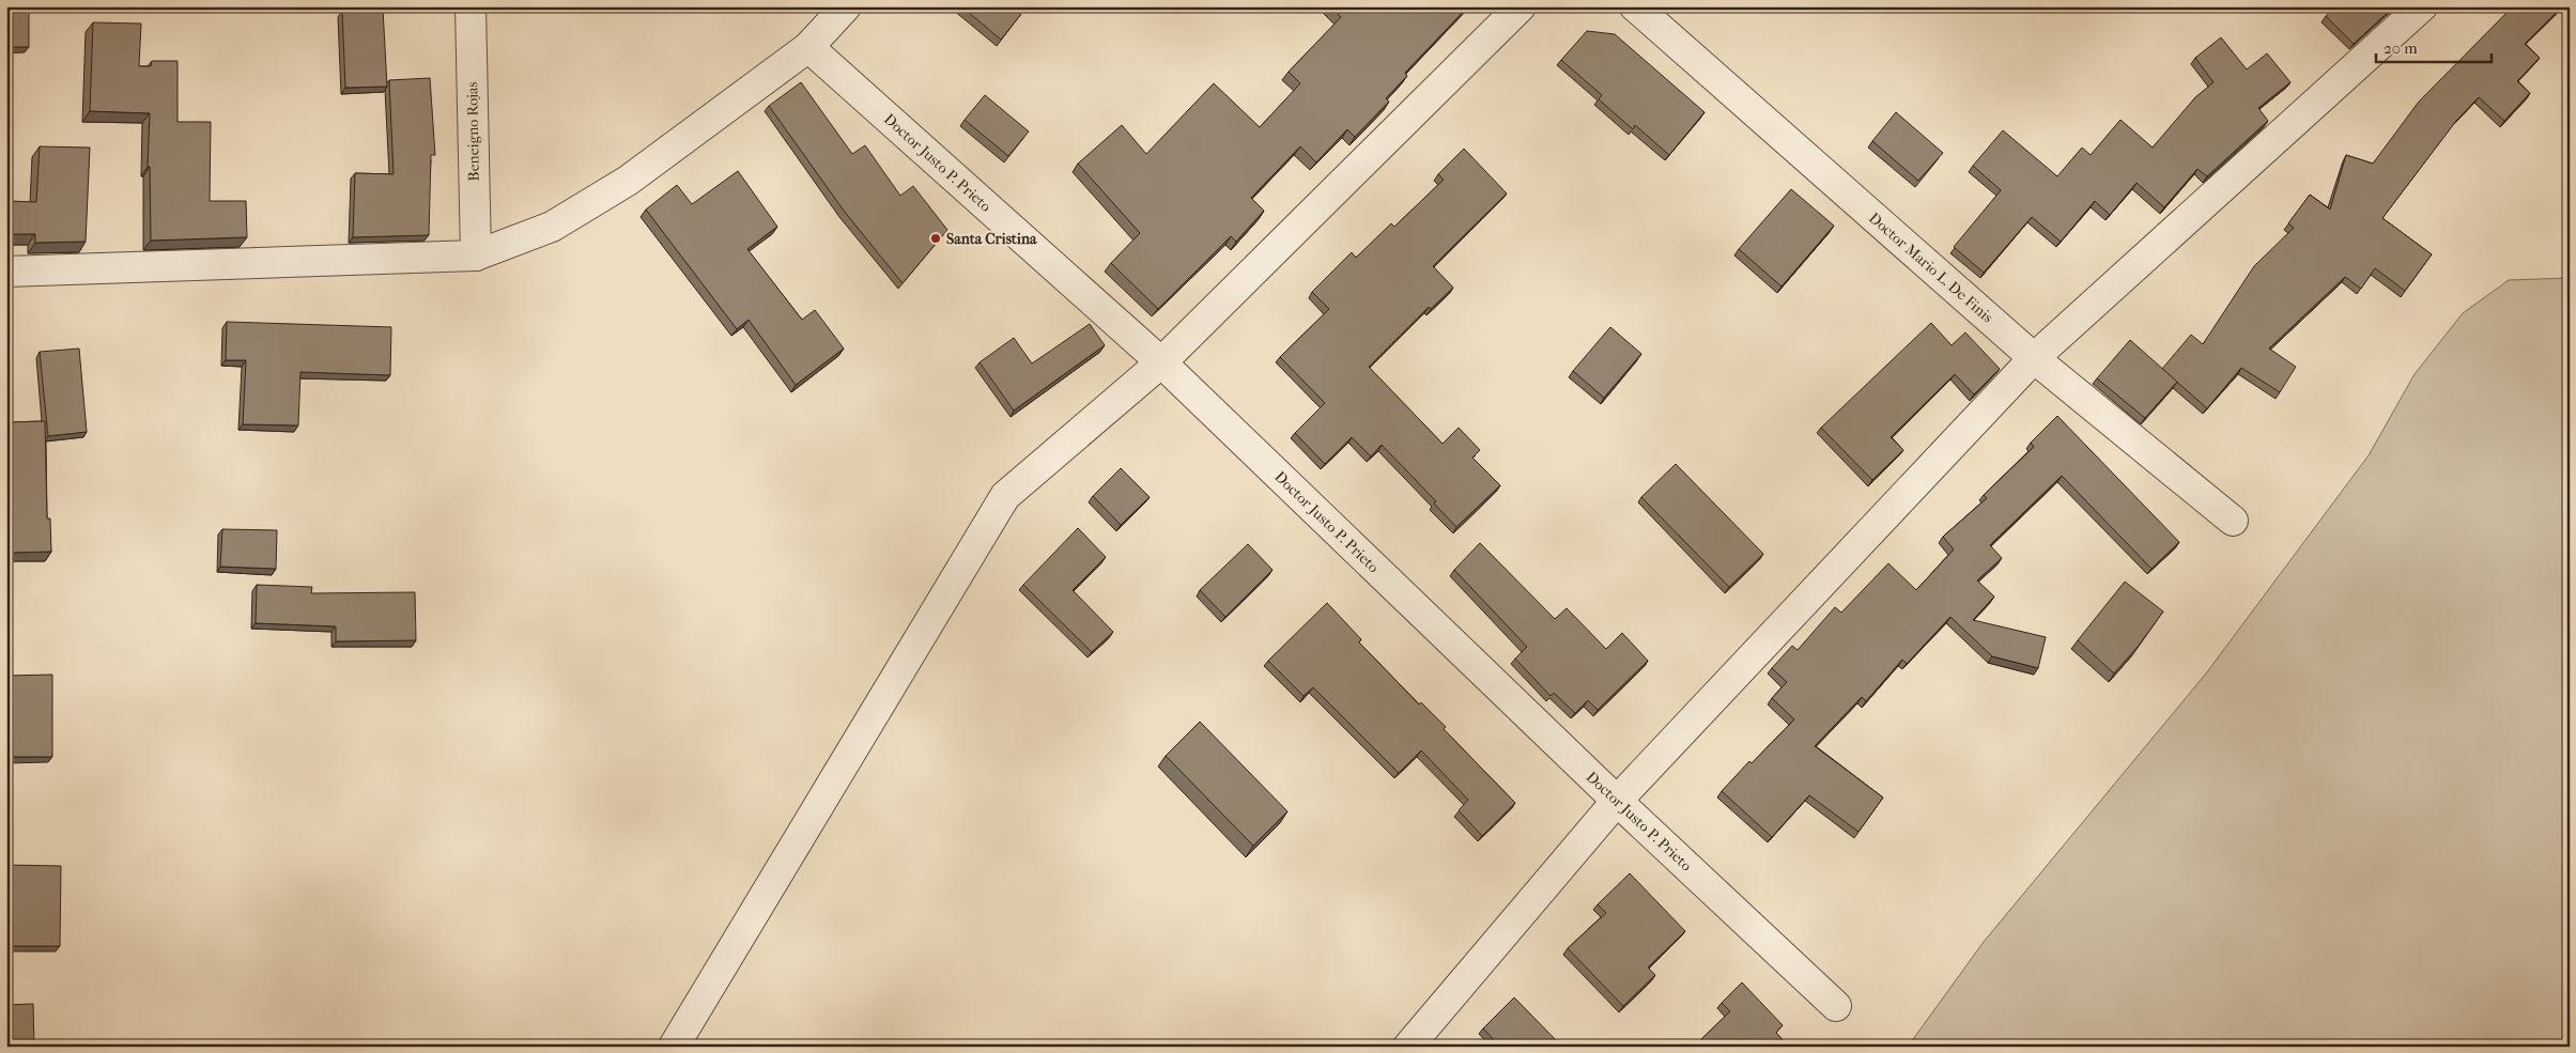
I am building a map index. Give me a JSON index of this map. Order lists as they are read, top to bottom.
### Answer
{
  "streets": {
    "street": ["Beneigno Rojas", "Doctor Justo P. Prieto", "Doctor Mario L. De Finis"]
  },
  "places": ["Santa Cristina"],
  "scale_bar": "20 m"
}
